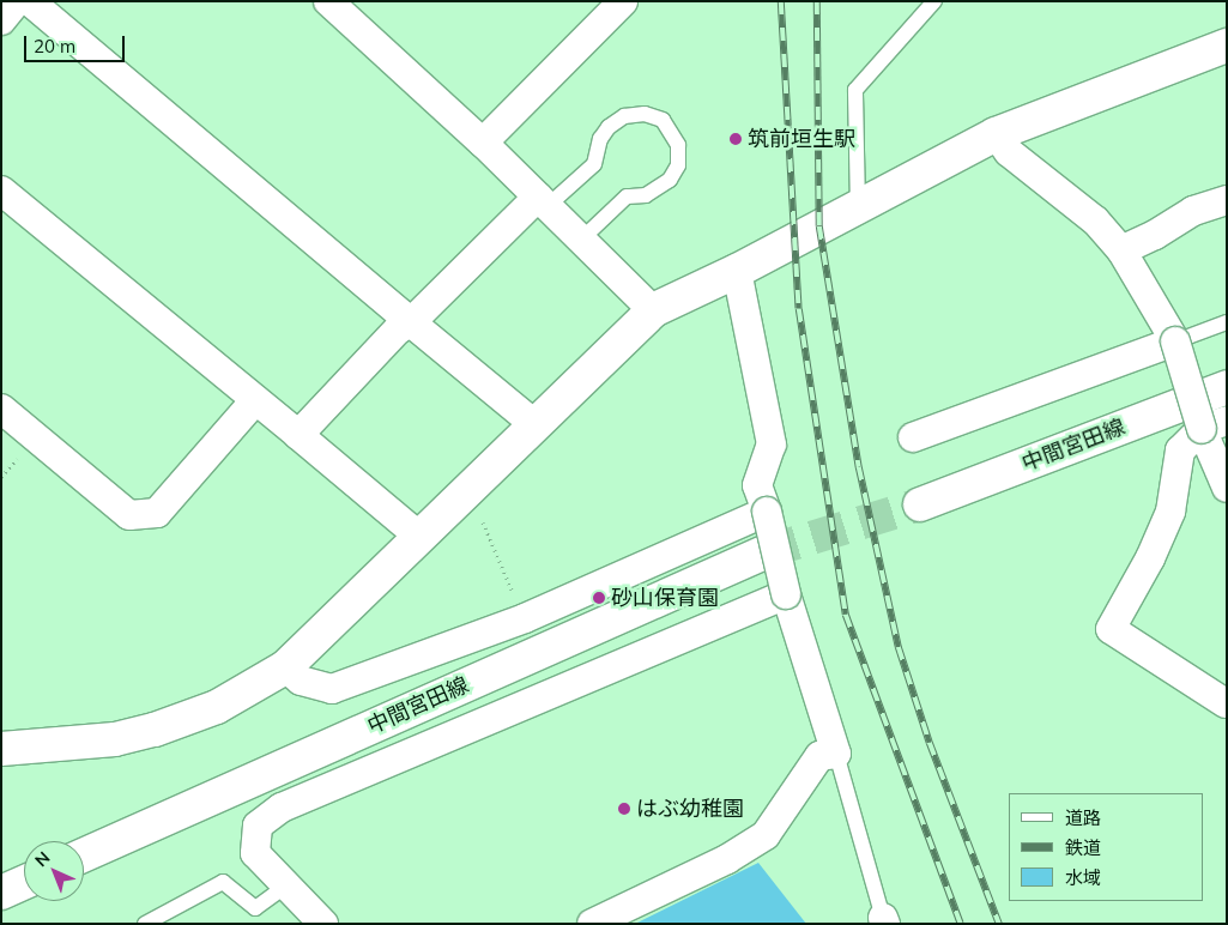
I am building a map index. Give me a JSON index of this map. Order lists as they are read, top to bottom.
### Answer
{
  "streets": {
    "street": ["中間宮田線"]
  },
  "places": ["筑前垣生駅", "砂山保育園", "はぶ幼稚園"],
  "legend": ["道路", "鉄道", "水域"],
  "scale_bar": "20 m",
  "north": "top left"
}
